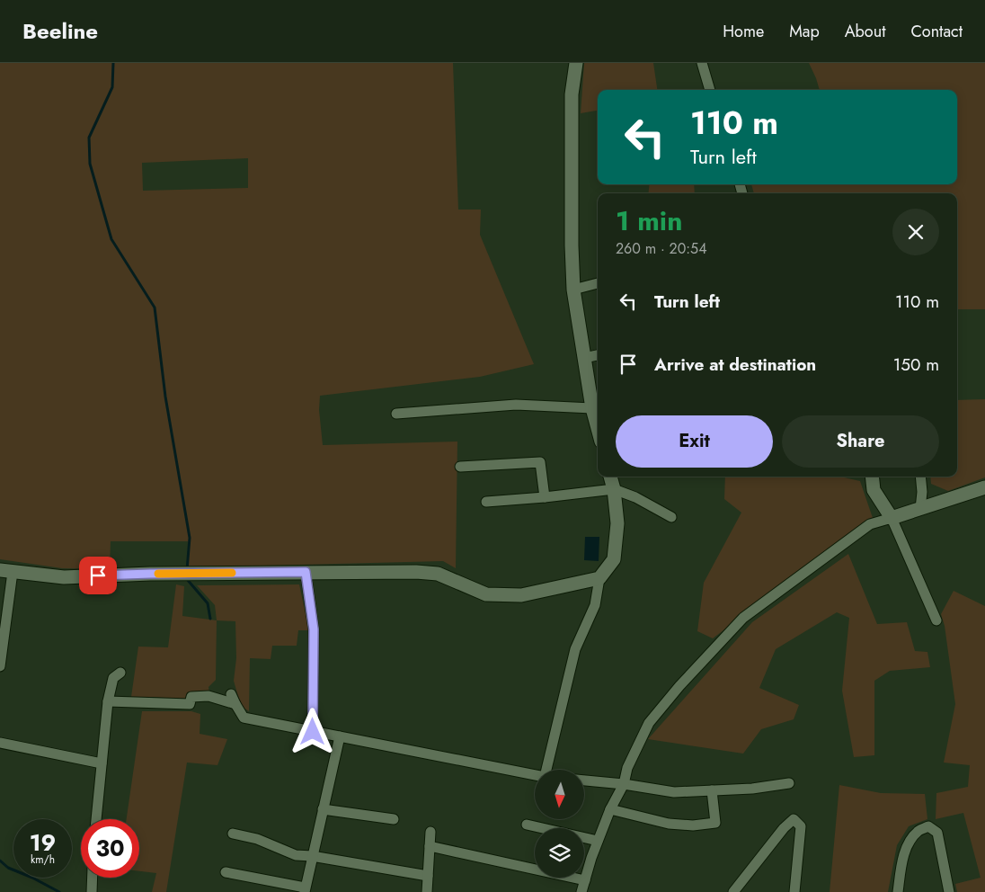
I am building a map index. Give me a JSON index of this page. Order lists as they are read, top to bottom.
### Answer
{
  "north": "bottom",
  "page": {
    "header": "Beeline",
    "nav": [
      "Home",
      "Map",
      "About",
      "Contact"
    ],
    "turn": ["110 m", "Turn left"],
    "heading": ["1 min", "260 m · 20:54"],
    "list": [
      {
        "name": "Turn left",
        "value": "110 m"
      },
      {
        "name": "Arrive at destination",
        "value": "150 m"
      }
    ],
    "buttons": ["Exit", "Share"],
    "speed": "19 km/h",
    "limit": "30"
  }
}
